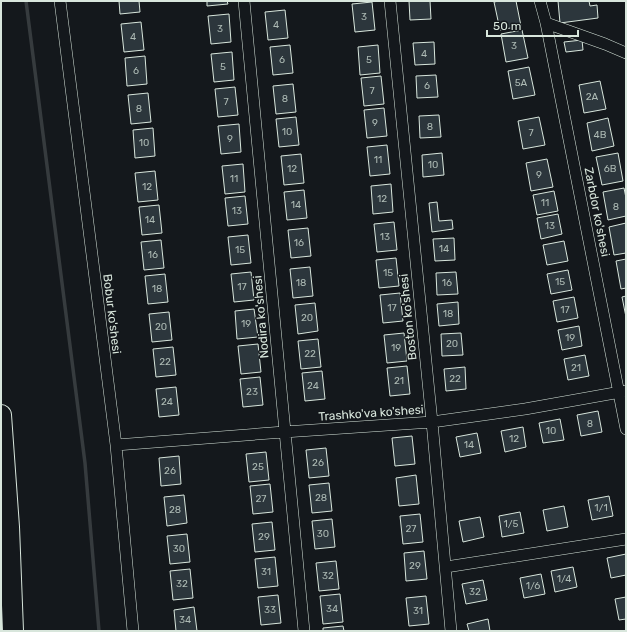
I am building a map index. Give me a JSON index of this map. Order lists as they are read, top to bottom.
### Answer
{
  "streets": {
    "street": [
      "Zarbdor ko'shesi",
      "Bobur ko'shesi",
      "Nodira ko'shesi",
      "Boston ko'shesi",
      "Trashko'va ko'shesi"
    ]
  },
  "crossings": [
    ["Zarbdor ko'shesi", "Trashko'va ko'shesi"],
    ["Bobur ko'shesi", "Trashko'va ko'shesi"],
    ["Nodira ko'shesi", "Trashko'va ko'shesi"],
    ["Boston ko'shesi", "Trashko'va ko'shesi"]
  ],
  "house_numbers": [
    "3",
    "4",
    "3",
    "4",
    "3",
    "4",
    "6",
    "5",
    "5",
    "6",
    "5A",
    "6",
    "7",
    "2A",
    "8",
    "7",
    "8",
    "9",
    "8",
    "10",
    "7",
    "4B",
    "9",
    "10",
    "11",
    "10",
    "12",
    "6B",
    "9",
    "11",
    "12",
    "12",
    "11",
    "14",
    "8",
    "13",
    "14",
    "13",
    "13",
    "16",
    "14",
    "15",
    "16",
    "15",
    "15",
    "18",
    "16",
    "17",
    "18",
    "17",
    "17",
    "18",
    "20",
    "19",
    "20",
    "19",
    "20",
    "19",
    "22",
    "22",
    "21",
    "22",
    "21",
    "24",
    "23",
    "24",
    "8",
    "10",
    "12",
    "14",
    "26",
    "25",
    "26",
    "28",
    "27",
    "1/1",
    "28",
    "1/5",
    "27",
    "30",
    "29",
    "30",
    "29",
    "31",
    "32",
    "1/4",
    "32",
    "1/6",
    "32",
    "34",
    "33",
    "31",
    "34"
  ],
  "scale_bar": "50 m"
}
